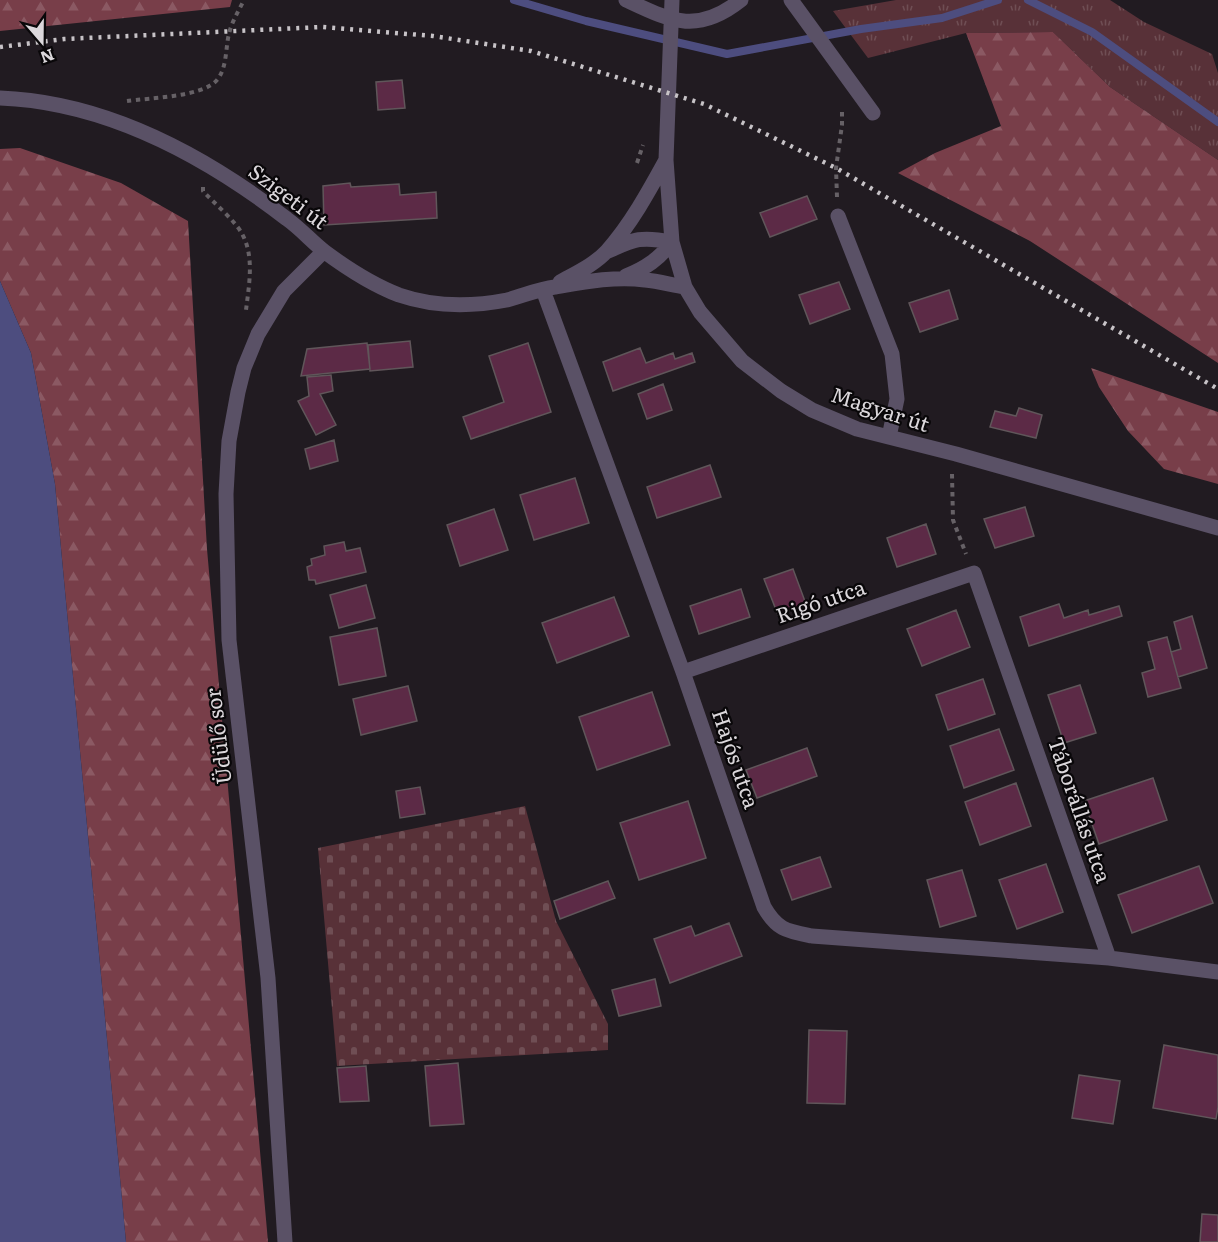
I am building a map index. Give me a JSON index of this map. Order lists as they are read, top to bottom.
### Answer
{
  "streets": {
    "street": [
      "Szigeti út",
      "Magyar út",
      "Rigó utca",
      "Üdülő sor",
      "Hajós utca",
      "Táborállás utca"
    ]
  },
  "crossings": [
    ["Szigeti út", "Üdülő sor"],
    ["Szigeti út", "Hajós utca"],
    ["Rigó utca", "Hajós utca"],
    ["Rigó utca", "Táborállás utca"],
    ["Hajós utca", "Táborállás utca"]
  ],
  "north": "bottom"
}
